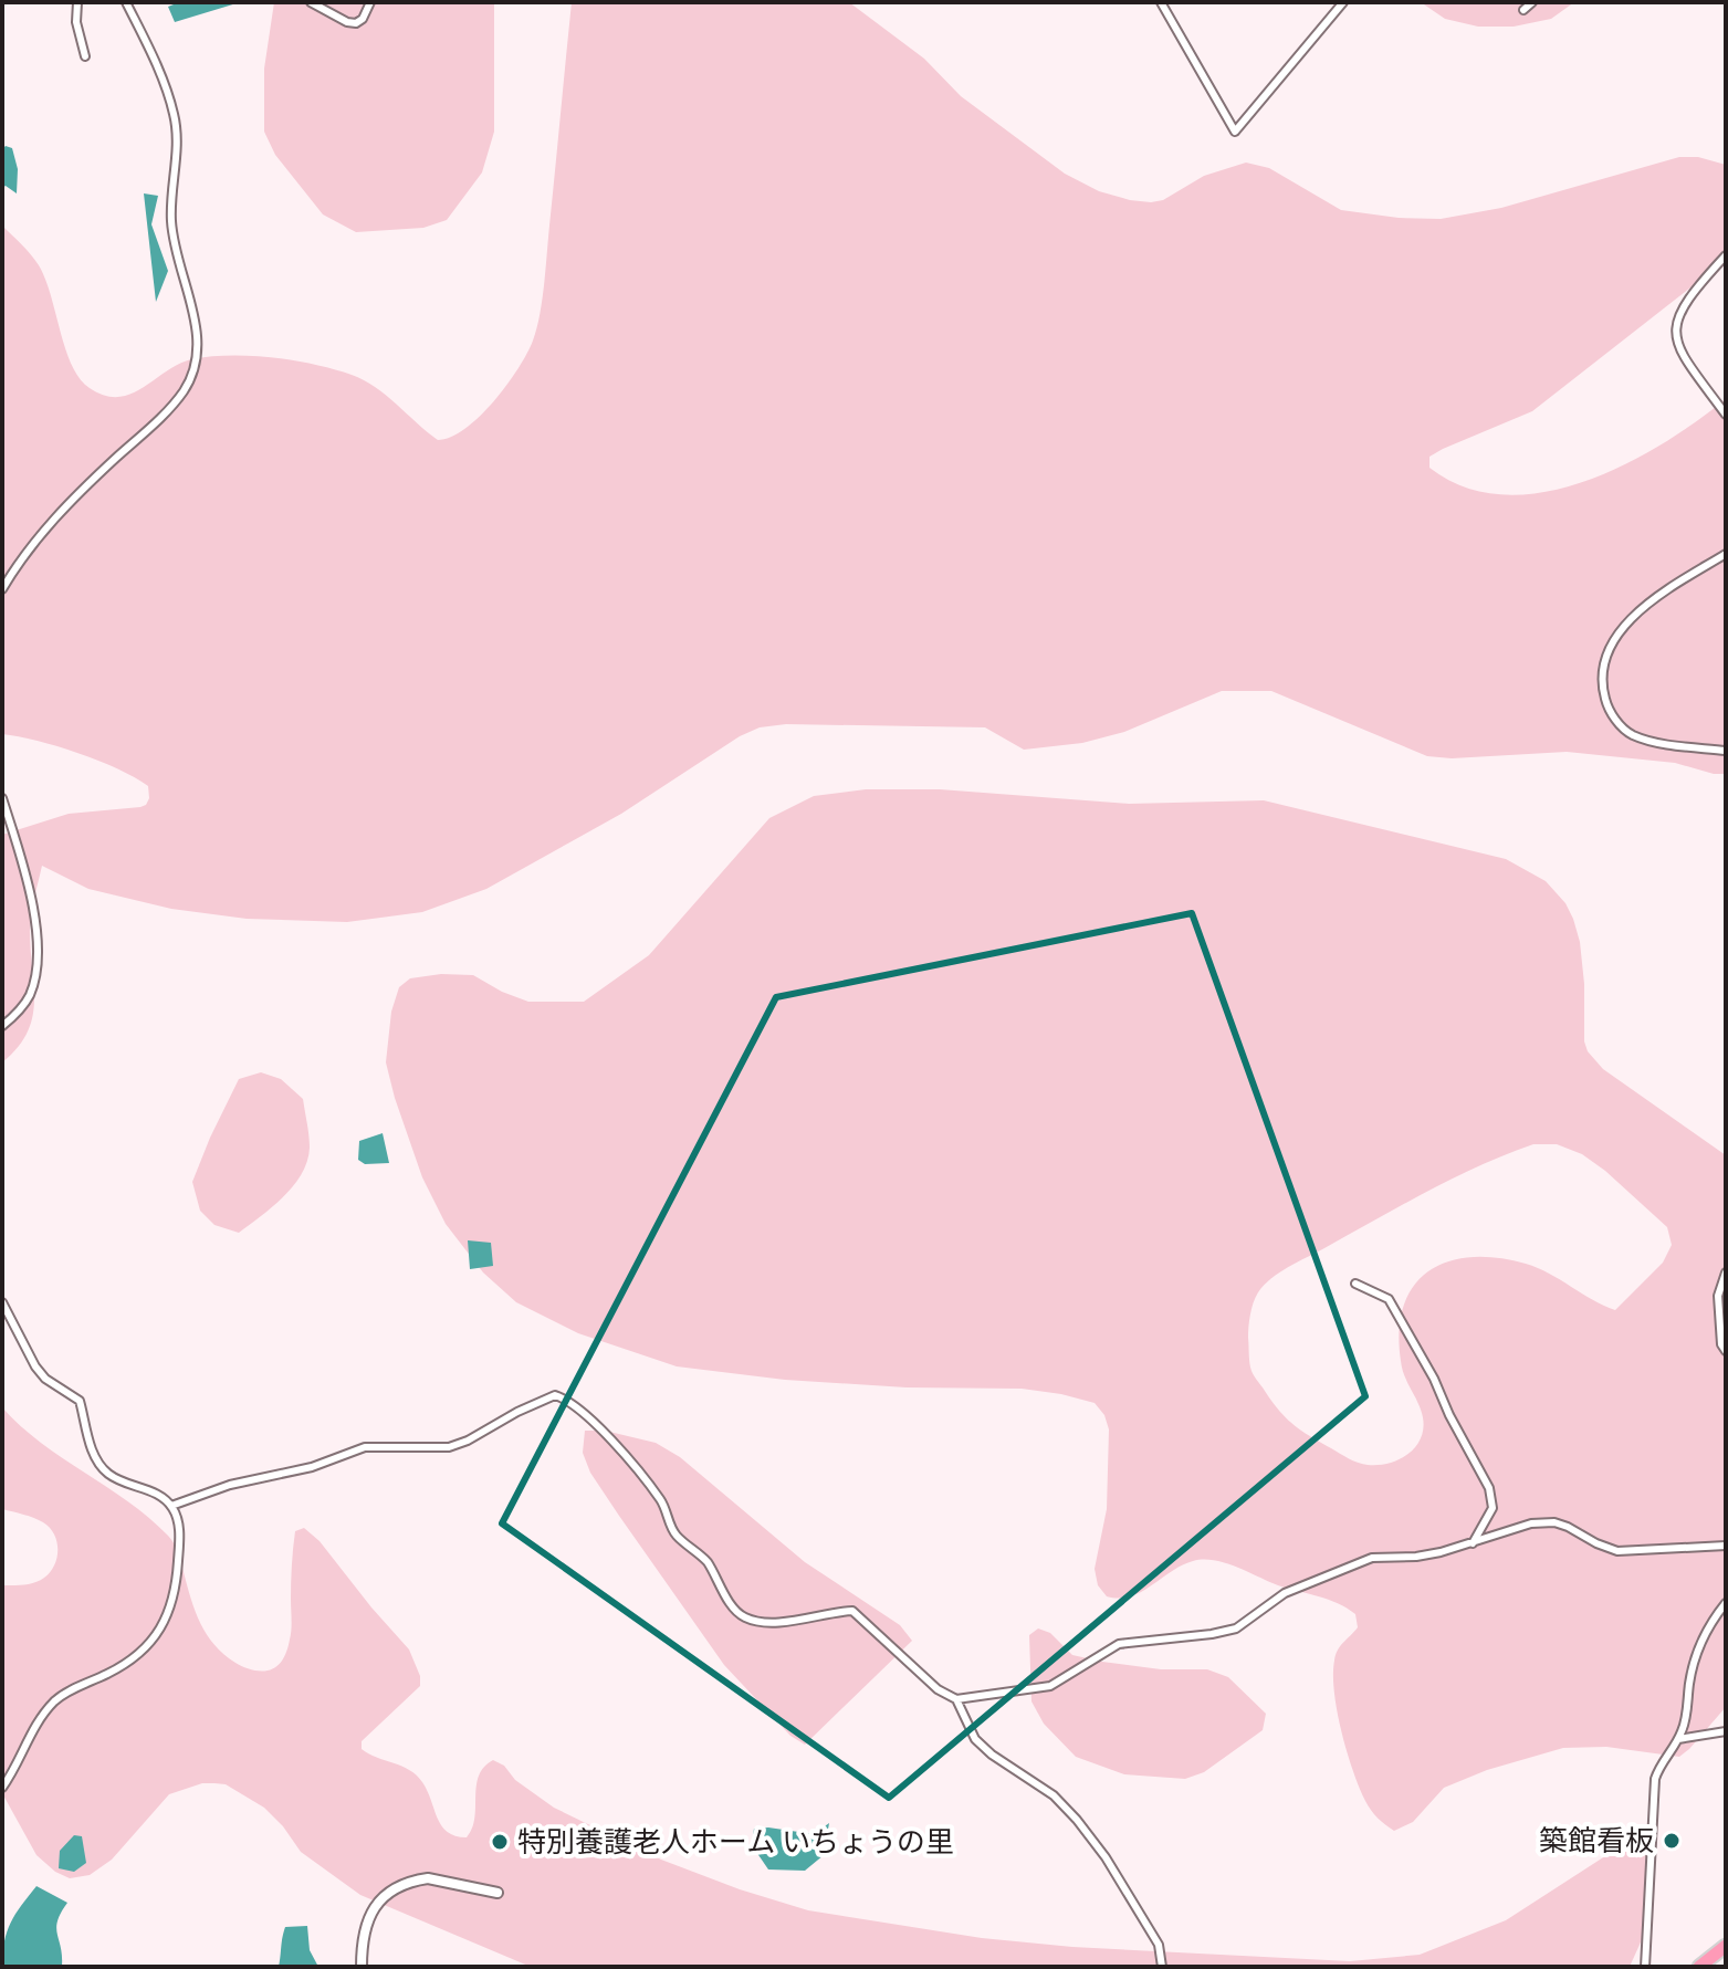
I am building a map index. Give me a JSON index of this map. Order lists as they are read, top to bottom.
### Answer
{
  "places": ["築館看板", "特別養護老人ホーム いちょうの里"]
}
